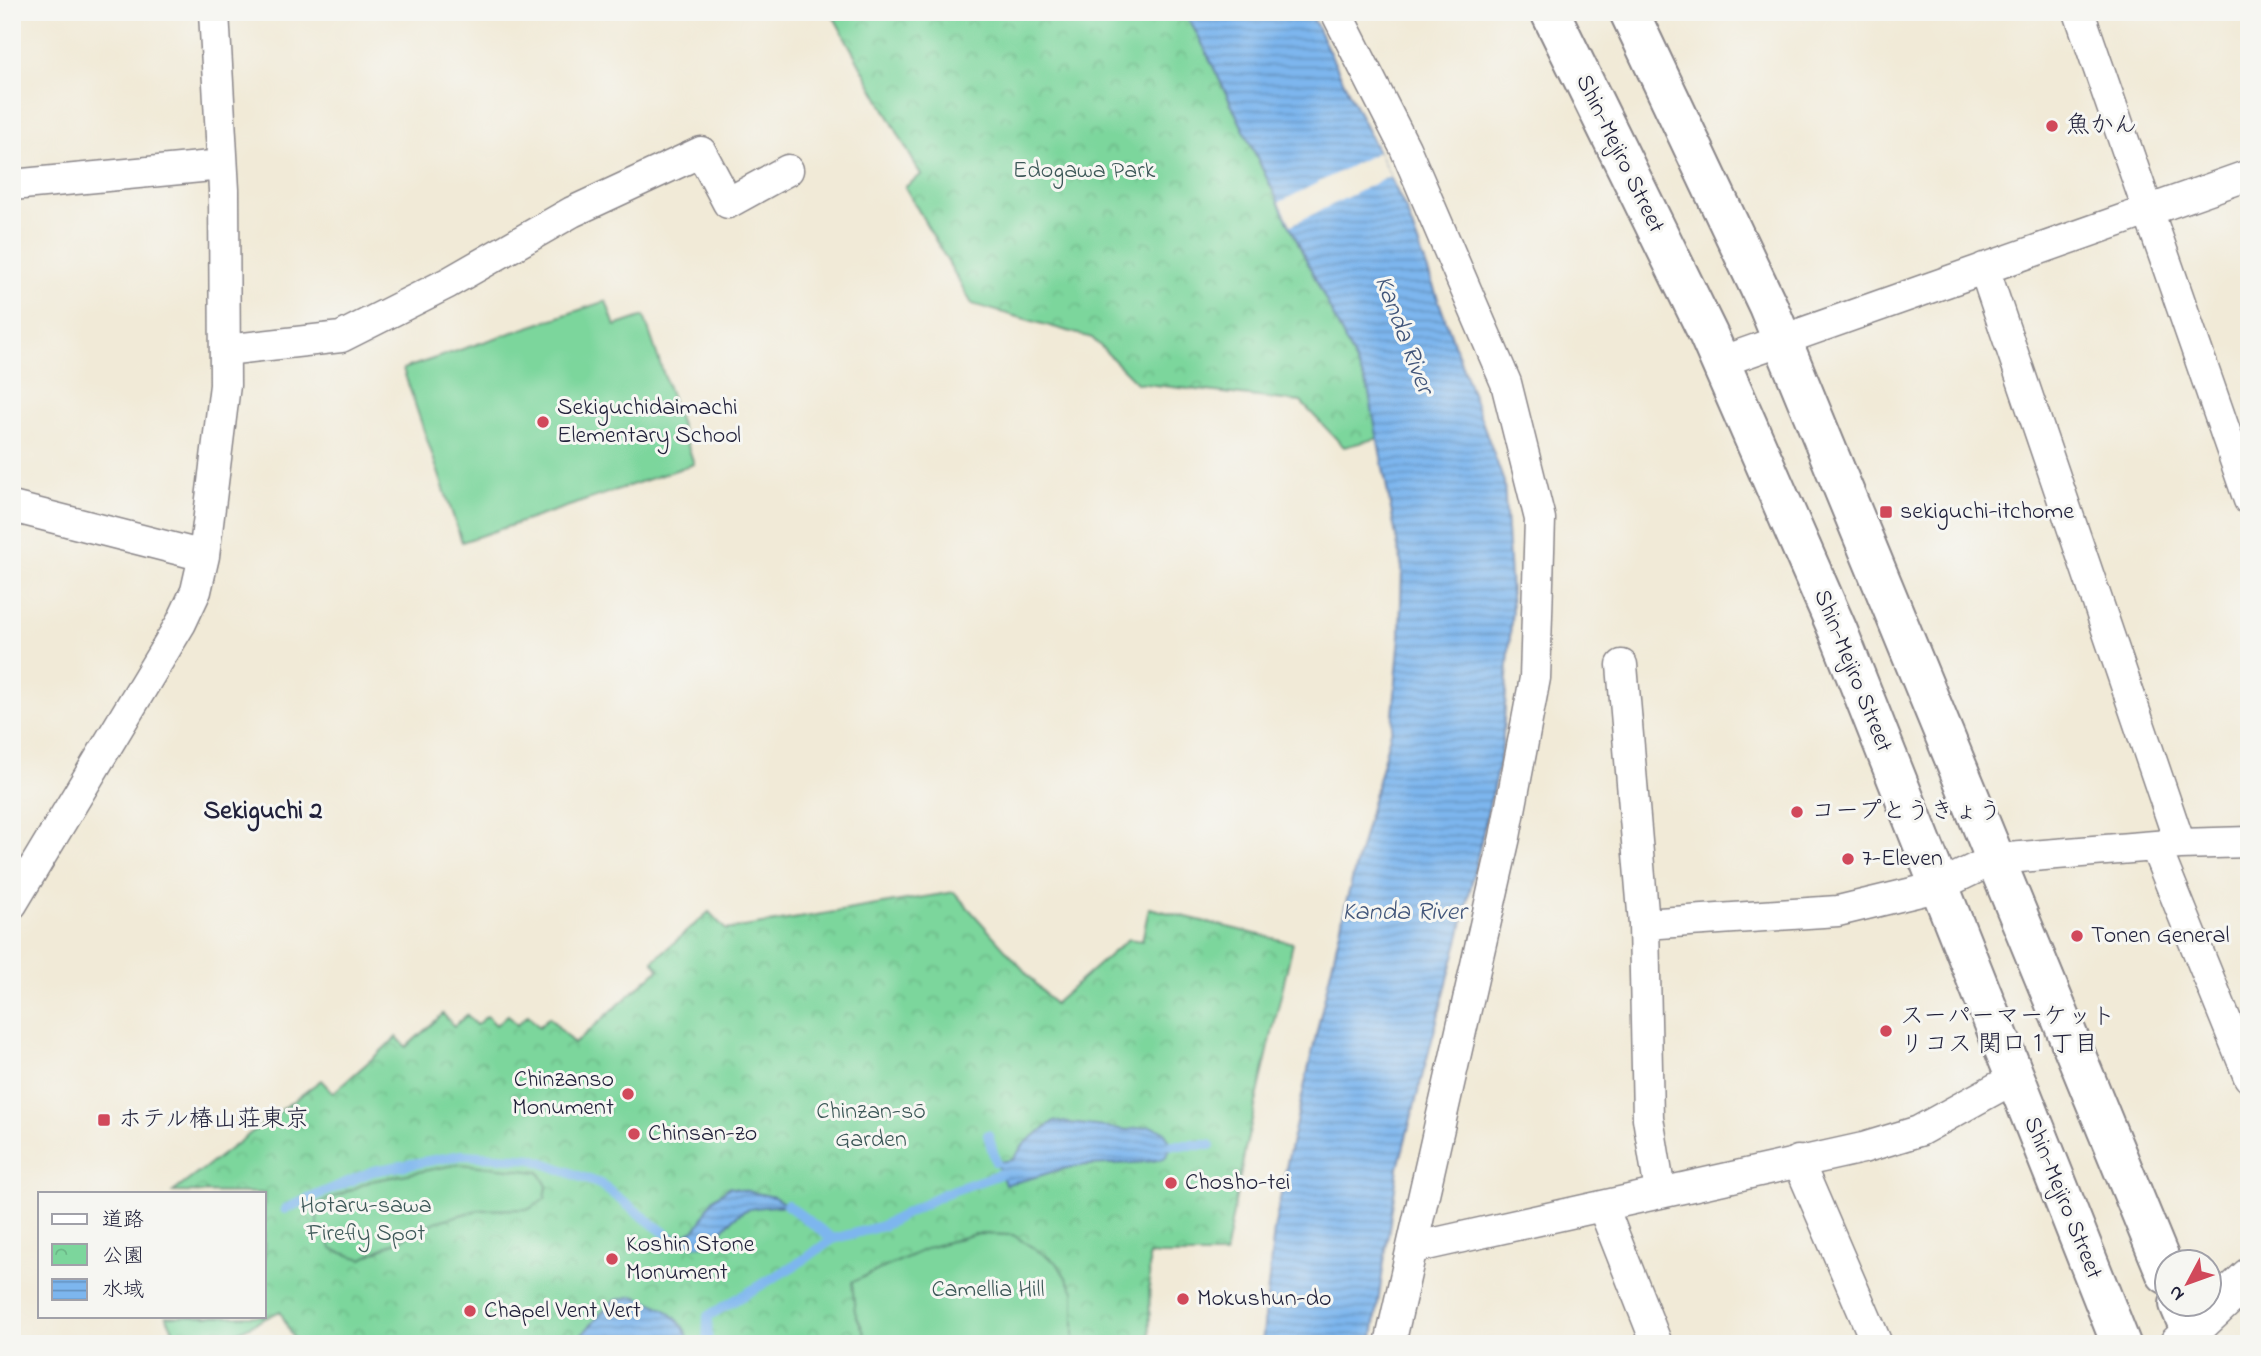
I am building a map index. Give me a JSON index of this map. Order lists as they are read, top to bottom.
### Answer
{
  "streets": {
    "main road": ["Shin-Mejiro Street"]
  },
  "districts": ["Sekiguchi 2"],
  "water": ["Kanda River"],
  "parks": [
    "Edogawa Park",
    "Chinzan-sō Garden",
    "Hotaru-sawa Firefly Spot",
    "Camellia Hill"
  ],
  "places": {
    "other": [
      "魚かん",
      "Sekiguchidaimachi Elementary School",
      "コープとうきょう",
      "7-Eleven",
      "Tonen General",
      "スーパーマーケット リコス 関口１丁目",
      "Chinzanso Monument",
      "Chinsan-zo",
      "Chosho-tei",
      "Koshin Stone Monument",
      "Mokushun-do",
      "Chapel Vent Vert"
    ],
    "transit": ["sekiguchi-itchome", "ホテル椿山荘東京"]
  },
  "legend": ["道路", "公園", "水域"],
  "north": "bottom left"
}
